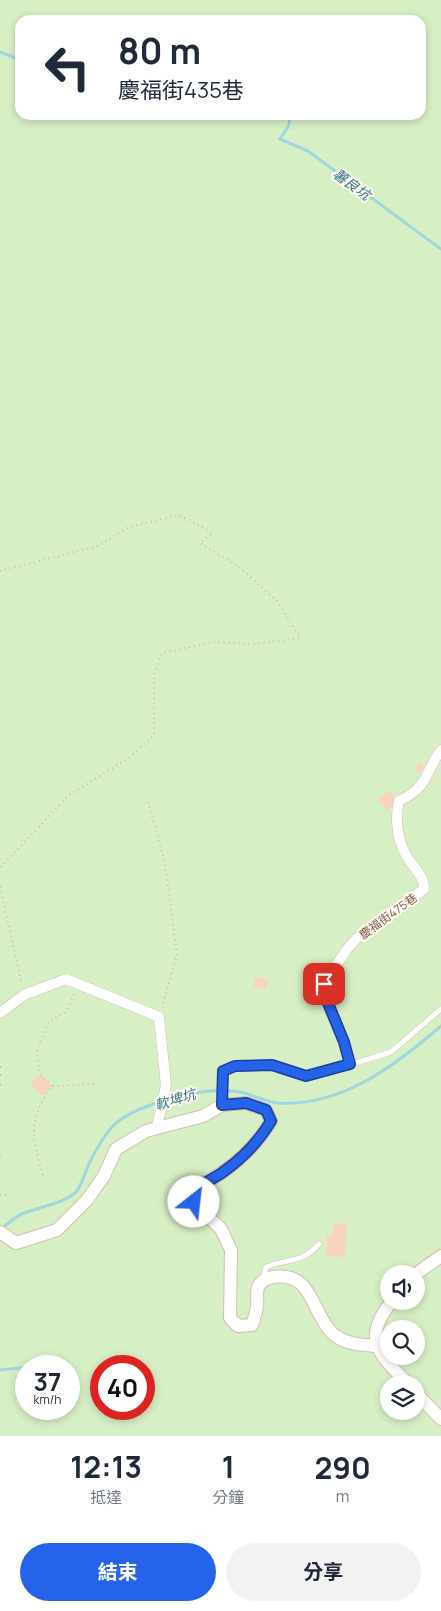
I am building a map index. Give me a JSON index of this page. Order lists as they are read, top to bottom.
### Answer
{
  "streets": {
    "street": ["慶福街475巷"]
  },
  "water": ["薯良坑", "軟埤坑"],
  "page": {
    "turn": ["80 m", "慶福街435巷"],
    "speed": "37 km/h",
    "limit": "40",
    "eta": [
      "12:13",
      "抵達",
      "1",
      "分鐘",
      "290",
      "m"
    ],
    "buttons": ["結束", "分享"]
  }
}
